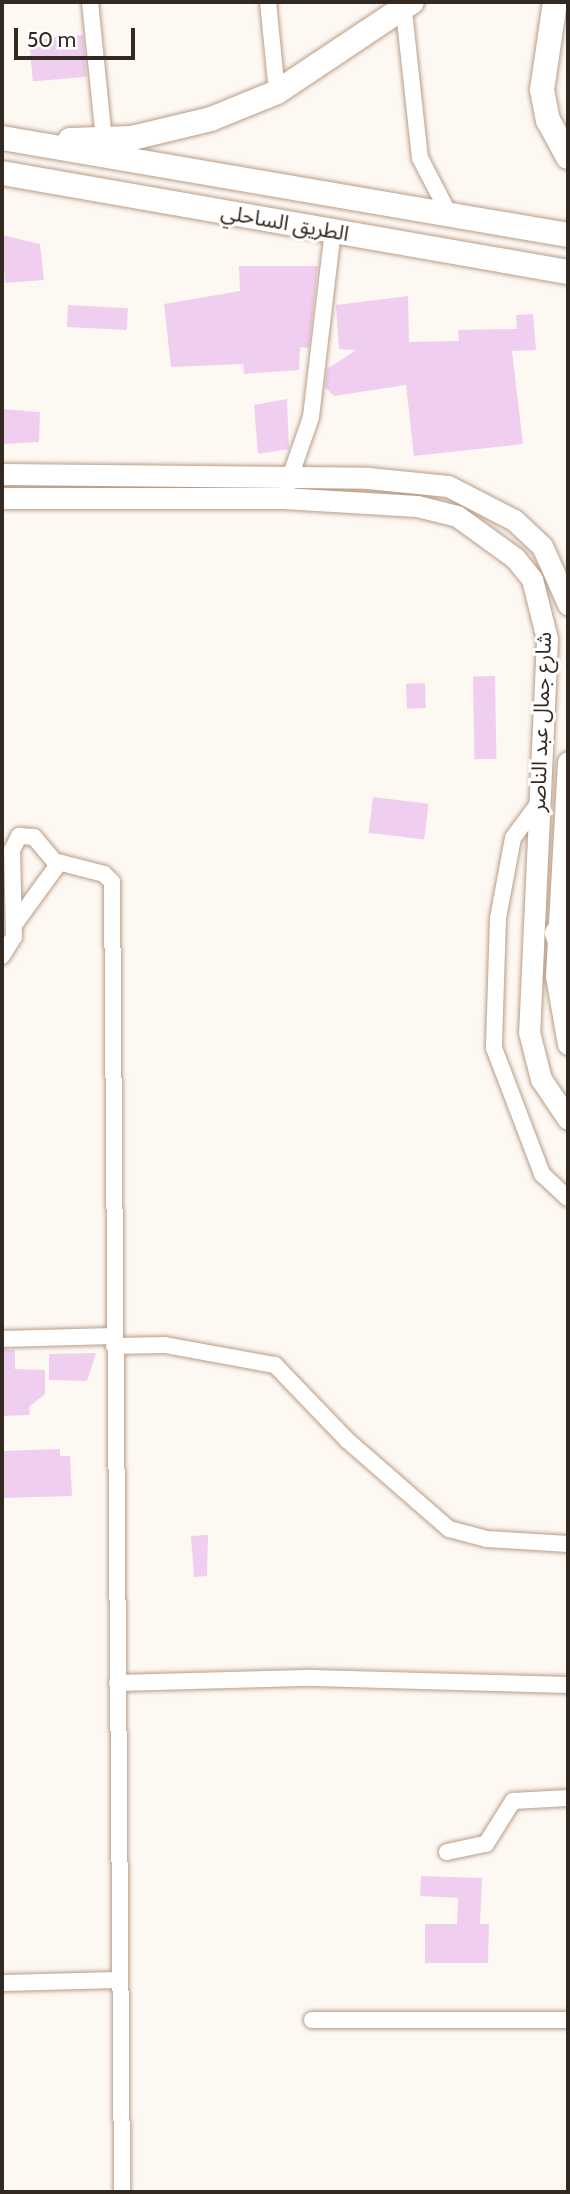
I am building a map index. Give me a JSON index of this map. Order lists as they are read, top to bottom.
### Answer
{
  "streets": {
    "highway": ["الطريق الساحلي"],
    "main road": ["شارع جمال عبد الناصر"]
  },
  "scale_bar": "50 m"
}
